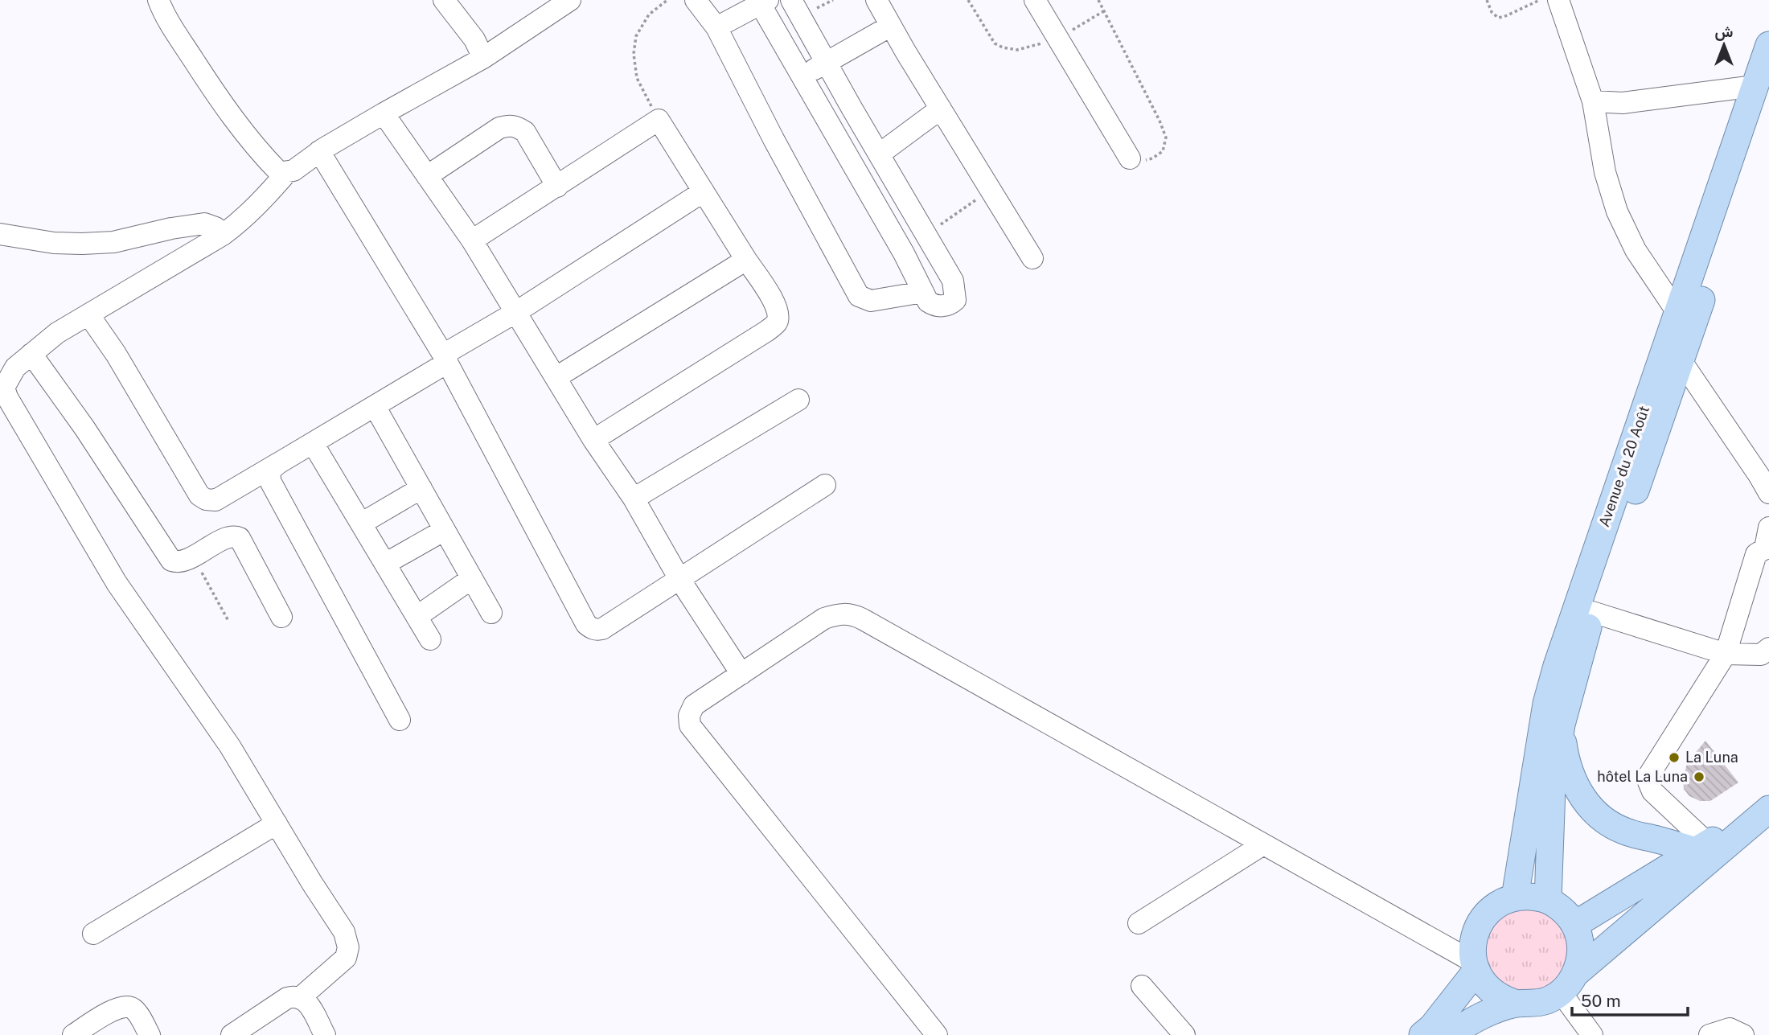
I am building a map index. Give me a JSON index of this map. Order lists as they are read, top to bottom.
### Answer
{
  "streets": {
    "main road": ["Avenue du 20 Août"]
  },
  "places": ["La Luna", "hôtel La Luna"],
  "scale_bar": "50 m",
  "north": "top"
}
